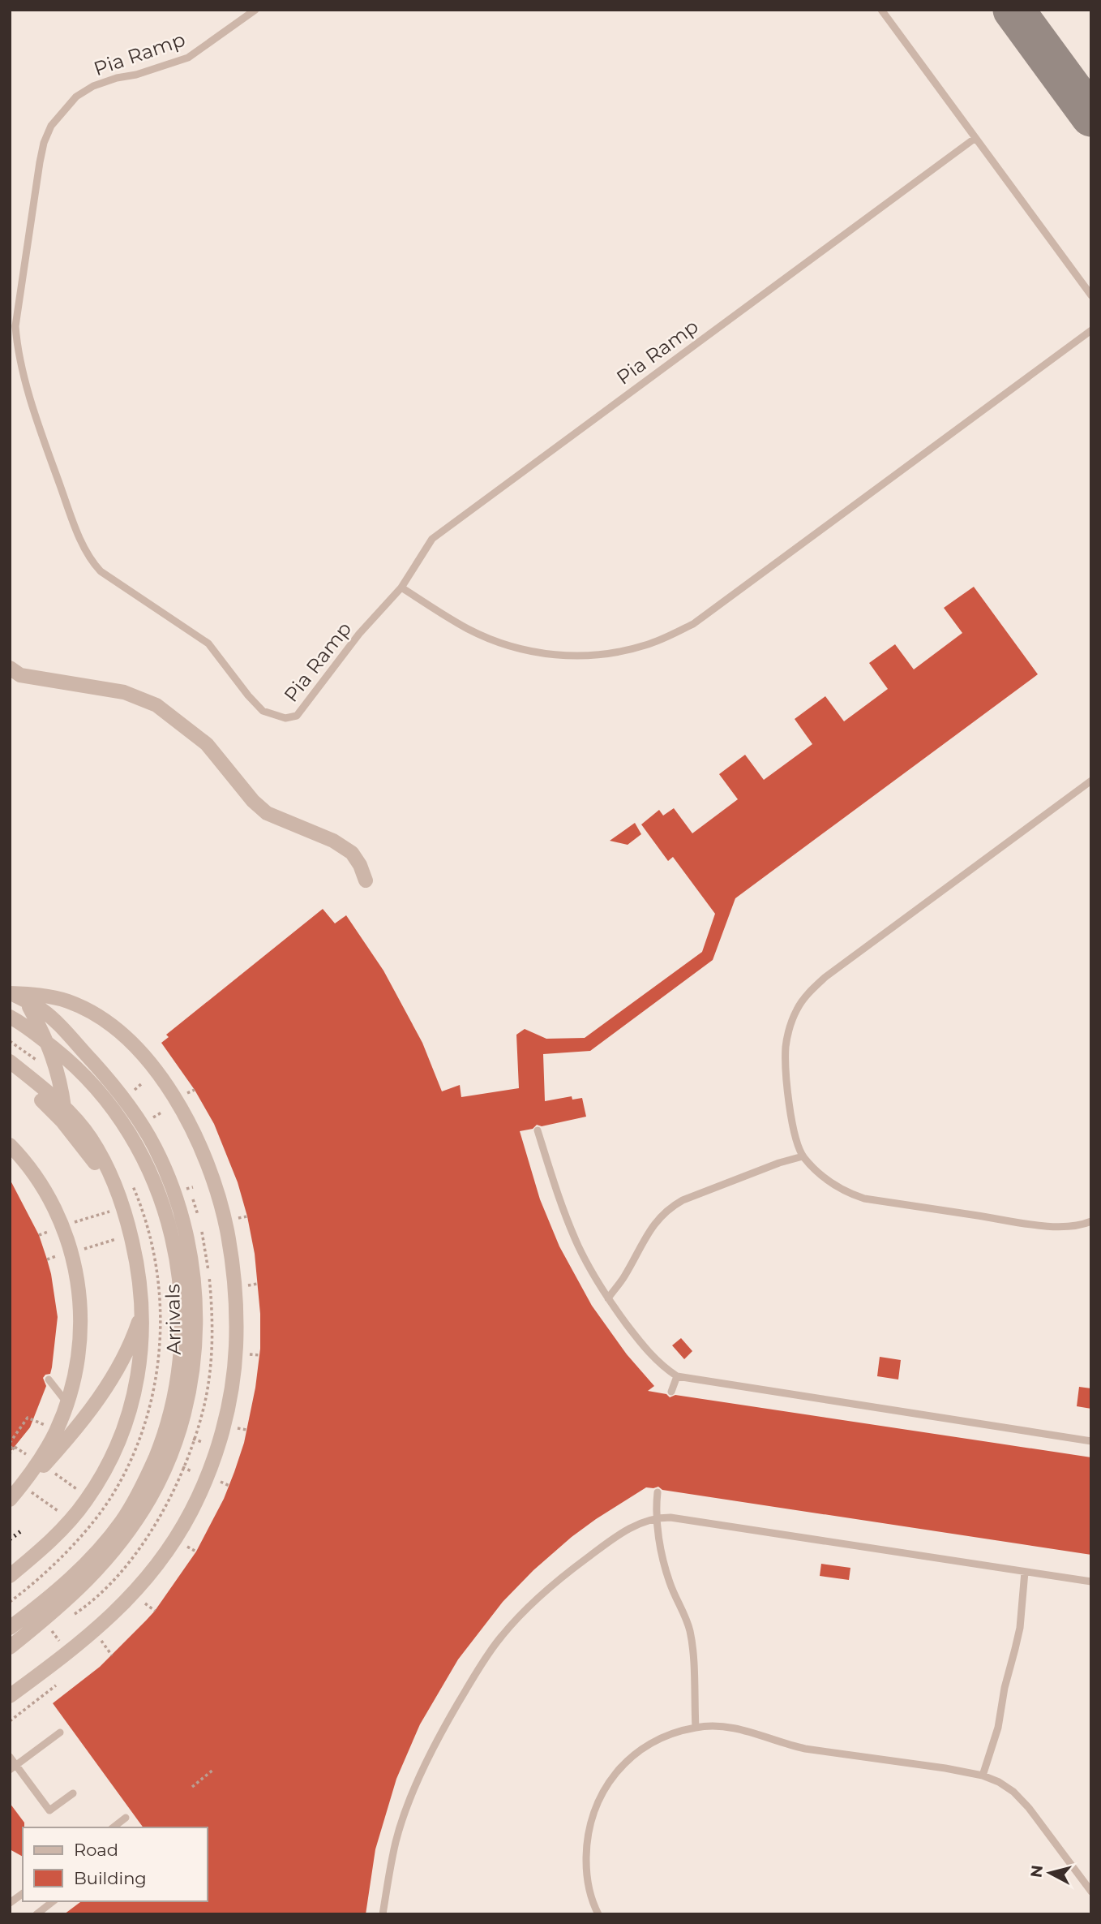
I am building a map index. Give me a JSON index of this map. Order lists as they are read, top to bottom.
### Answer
{
  "streets": {
    "street": ["Arrivals"],
    "lane": ["Pia Ramp"]
  },
  "legend": ["Road", "Building"],
  "north": "left"
}
